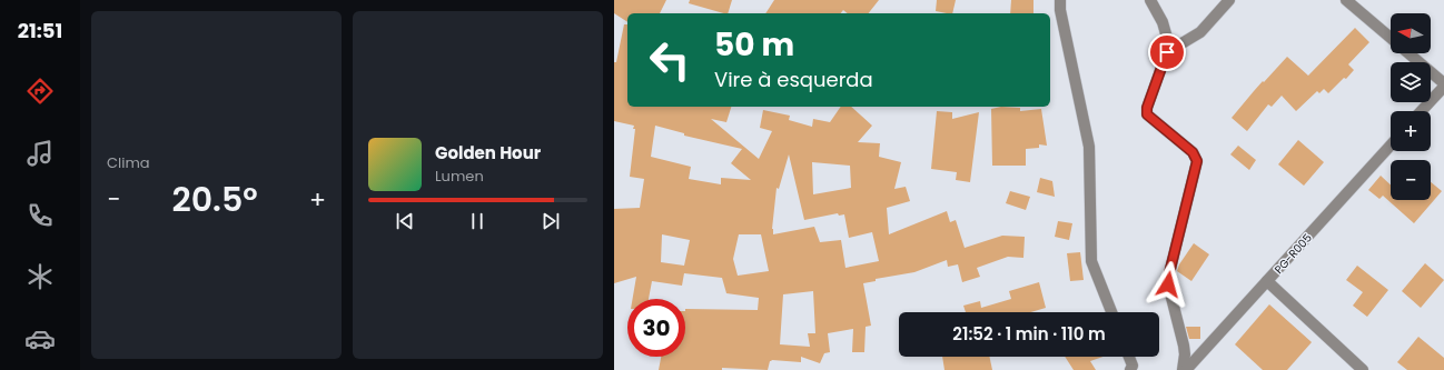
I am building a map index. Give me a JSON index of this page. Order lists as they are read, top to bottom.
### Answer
{
  "streets": {
    "street": ["PG-R005"]
  },
  "north": "left",
  "page": {
    "tabs": "21:51",
    "tile": "Clima",
    "map_buttons": ["+", "−"],
    "turn": ["50 m", "Vire à esquerda"],
    "song": ["Golden Hour", "Lumen"],
    "heat": ["−", "20.5°", "+"],
    "limit": "30",
    "trip": "21:52 · 1 min · 110 m"
  }
}
